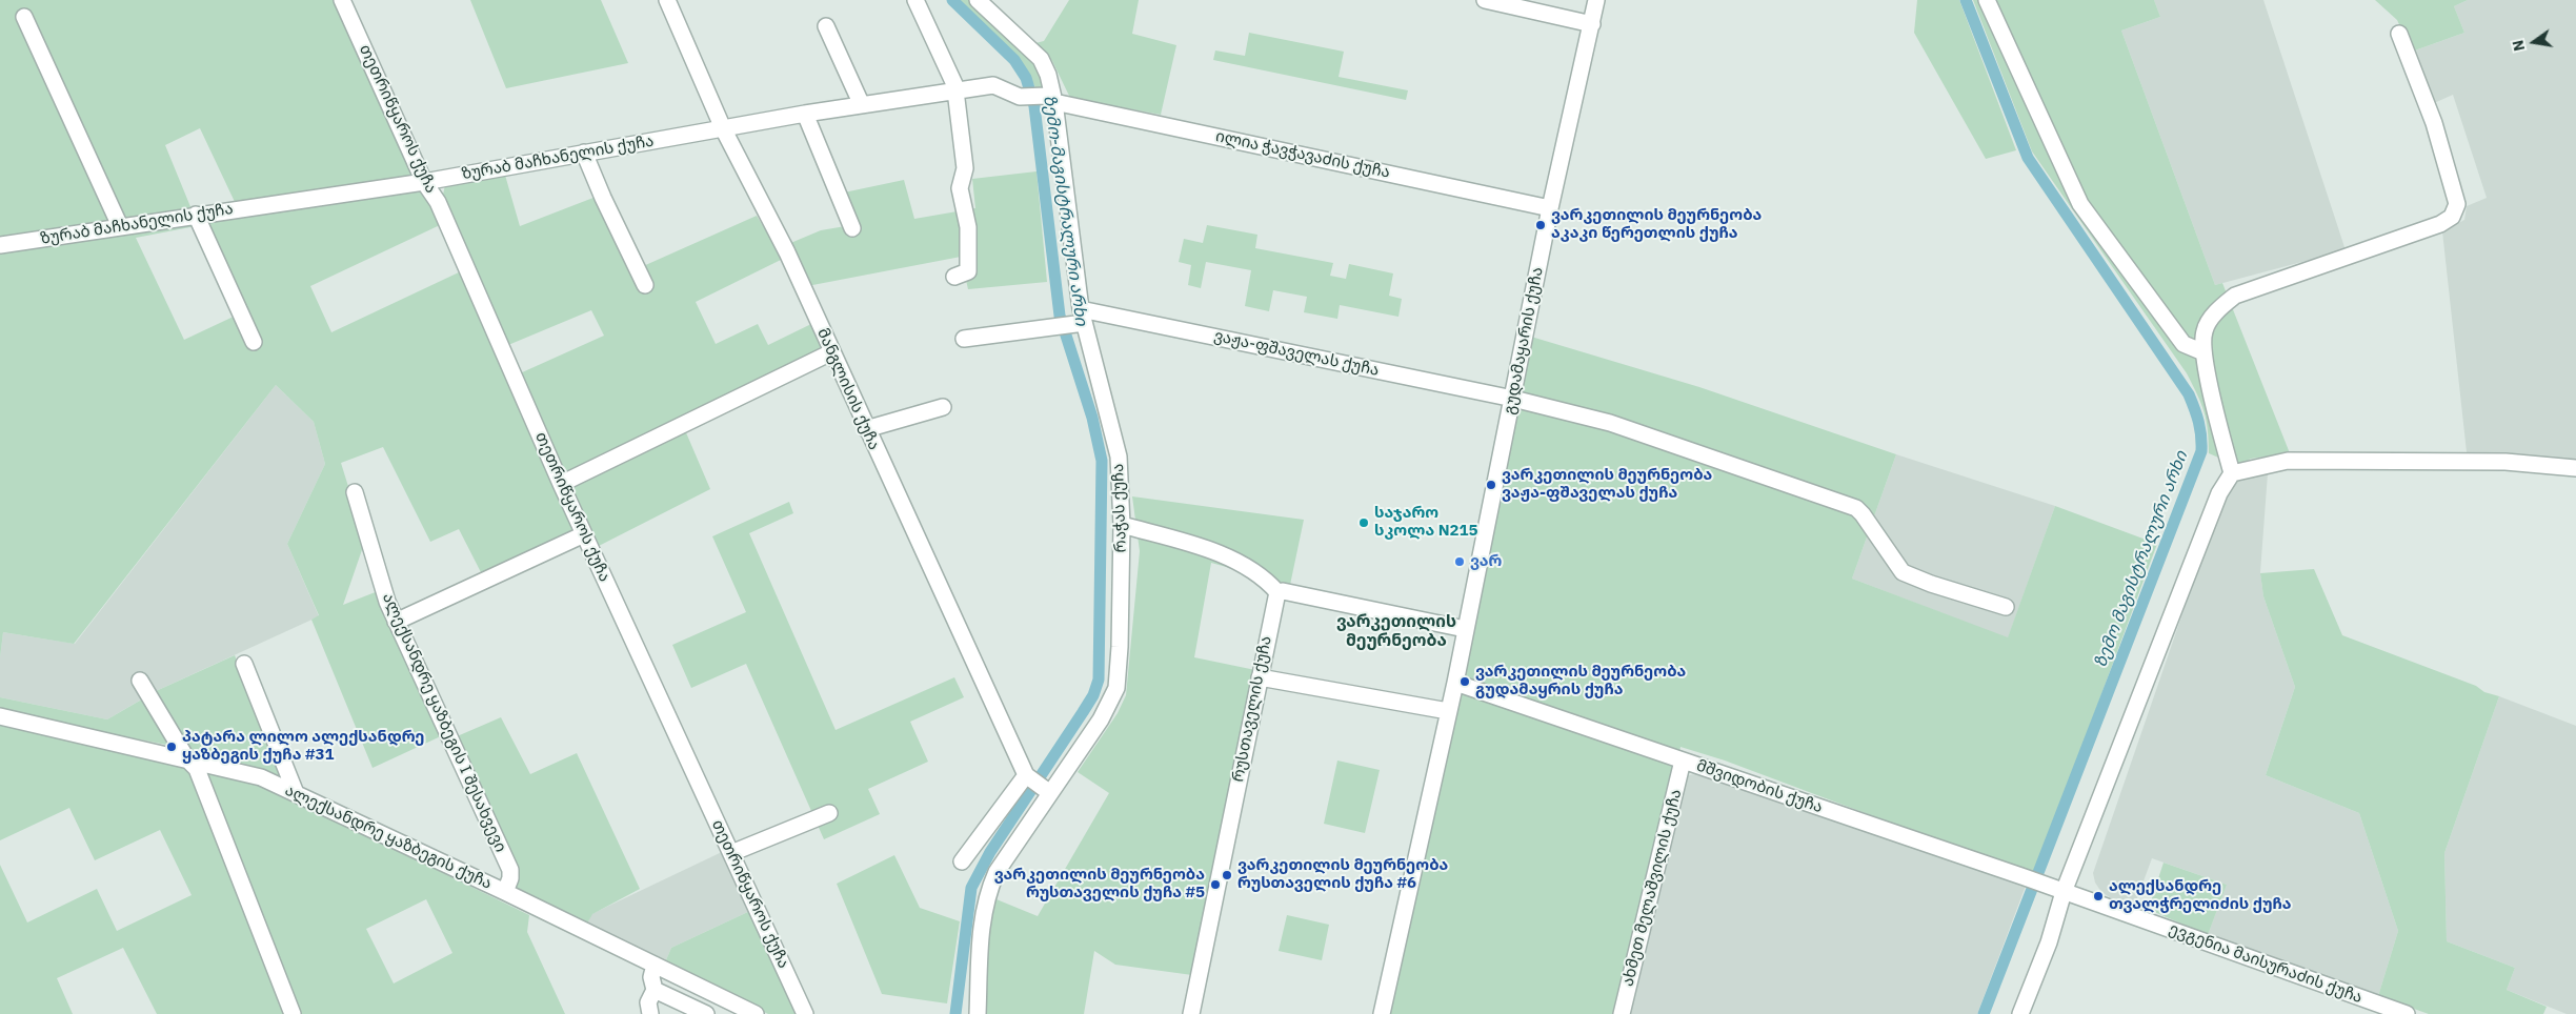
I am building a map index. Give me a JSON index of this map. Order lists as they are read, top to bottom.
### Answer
{
  "streets": {
    "street": [
      "თეთრიწყაროს ქუჩა",
      "ილია ჭავჭავაძის ქუჩა",
      "ზურაბ მაჩხანელის ქუჩა",
      "გუდამაყარის ქუჩა",
      "ვაჟა-ფშაველას ქუჩა",
      "მანგლისის ქუჩა",
      "რაჭას ქუჩა",
      "რუსთაველის ქუჩა",
      "ალექსანდრე ყაზბეგის I შესახვევი",
      "მშვიდობის ქუჩა",
      "ალექსანდრე ყაზბეგის ქუჩა",
      "ახმეთ მელაშვილის ქუჩა",
      "ევგენია მაისურაძის ქუჩა"
    ]
  },
  "crossings": [
    ["თეთრიწყაროს ქუჩა", "ზურაბ მაჩხანელის ქუჩა"],
    ["ილია ჭავჭავაძის ქუჩა", "ზურაბ მაჩხანელის ქუჩა"],
    ["ილია ჭავჭავაძის ქუჩა", "გუდამაყარის ქუჩა"],
    ["ილია ჭავჭავაძის ქუჩა", "რაჭას ქუჩა"],
    ["ზურაბ მაჩხანელის ქუჩა", "მანგლისის ქუჩა"],
    ["გუდამაყარის ქუჩა", "ვაჟა-ფშაველას ქუჩა"],
    ["გუდამაყარის ქუჩა", "მშვიდობის ქუჩა"],
    ["ვაჟა-ფშაველას ქუჩა", "რაჭას ქუჩა"],
    ["ალექსანდრე ყაზბეგის I შესახვევი", "ალექსანდრე ყაზბეგის ქუჩა"],
    ["მშვიდობის ქუჩა", "ახმეთ მელაშვილის ქუჩა"],
    ["მშვიდობის ქუჩა", "ევგენია მაისურაძის ქუჩა"]
  ],
  "districts": ["ვარკეთილის მეურნეობა"],
  "water": ["ზემო-მაგისტრალური არხი", "ზემო მაგისტრალური არხი"],
  "places": [
    "ვარკეთილის მეურნეობა აკაკი წერეთლის ქუჩა",
    "ვარკეთილის მეურნეობა ვაჟა-ფშაველას ქუჩა",
    "საჯარო სკოლა N215",
    "ვარ",
    "ვარკეთილის მეურნეობა გუდამაყრის ქუჩა",
    "პატარა ლილო ალექსანდრე ყაზბეგის ქუჩა #31",
    "ვარკეთილის მეურნეობა რუსთაველის ქუჩა #6",
    "ვარკეთილის მეურნეობა რუსთაველის ქუჩა #5",
    "ალექსანდრე თვალჭრელიძის ქუჩა"
  ],
  "north": "left"
}
